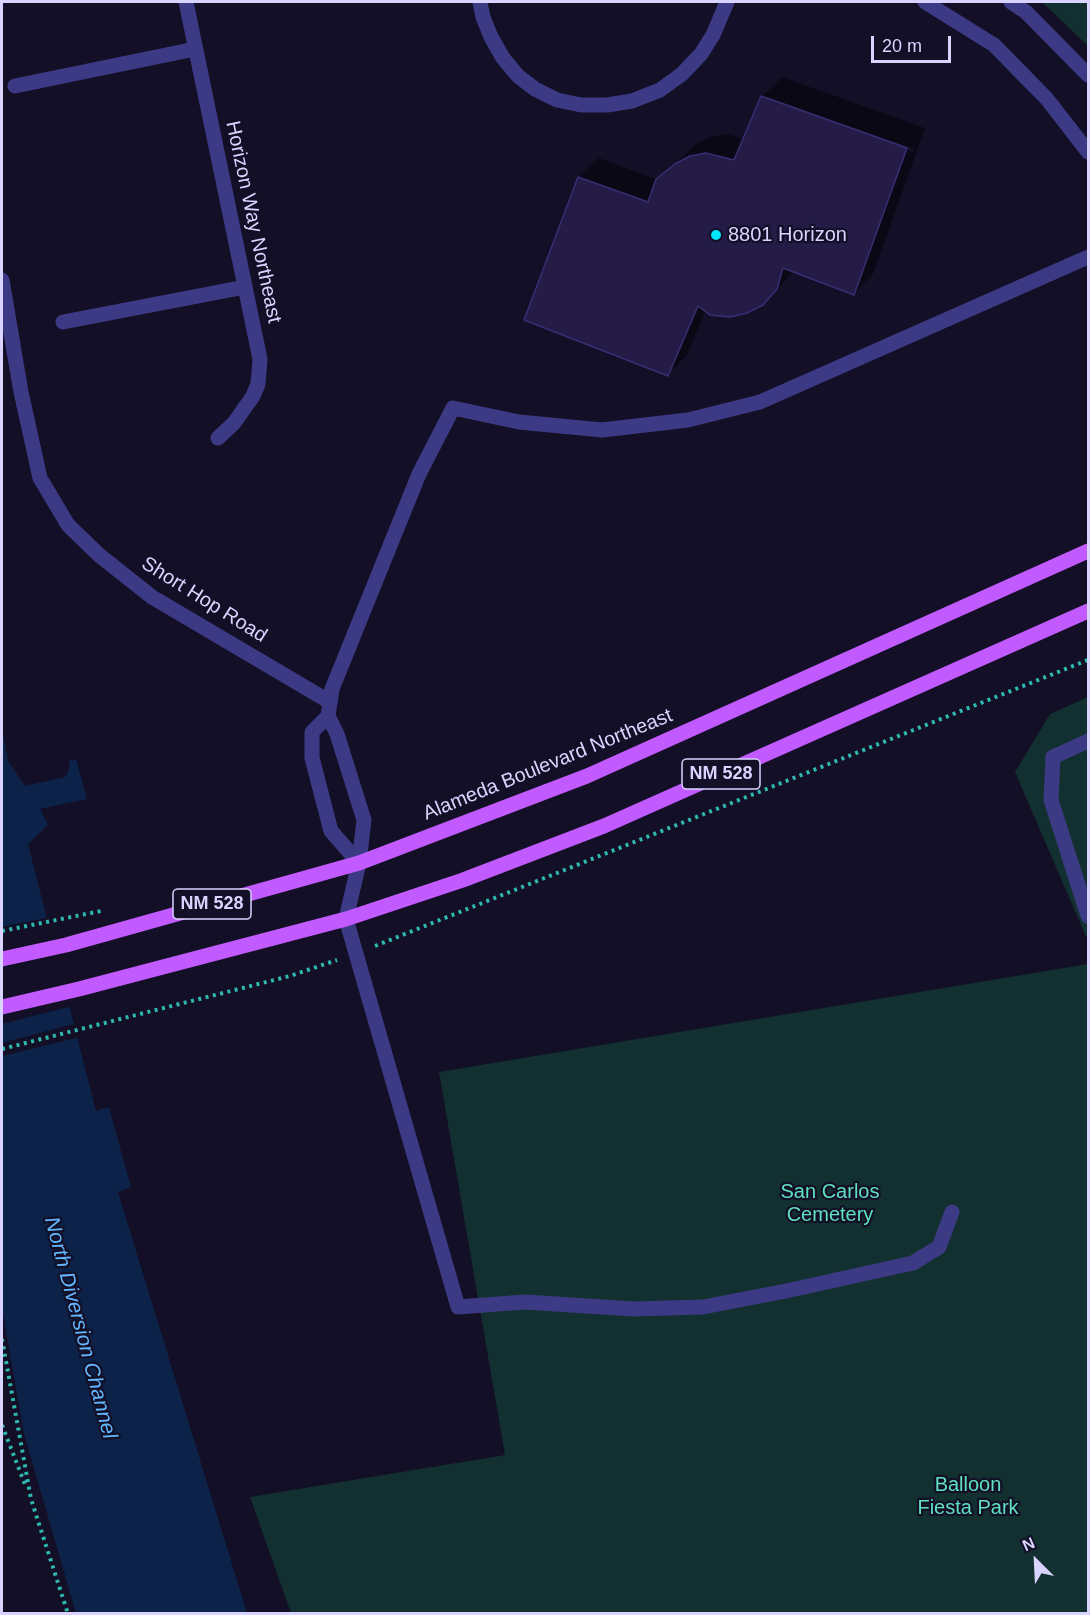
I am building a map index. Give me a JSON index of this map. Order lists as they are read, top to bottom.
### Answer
{
  "streets": {
    "main road": ["Alameda Boulevard Northeast", "NM 528"],
    "street": ["Horizon Way Northeast", "Short Hop Road"]
  },
  "water": ["North Diversion Channel"],
  "parks": ["San Carlos Cemetery", "Balloon Fiesta Park"],
  "places": ["8801 Horizon"],
  "scale_bar": "20 m",
  "north": "top left"
}
